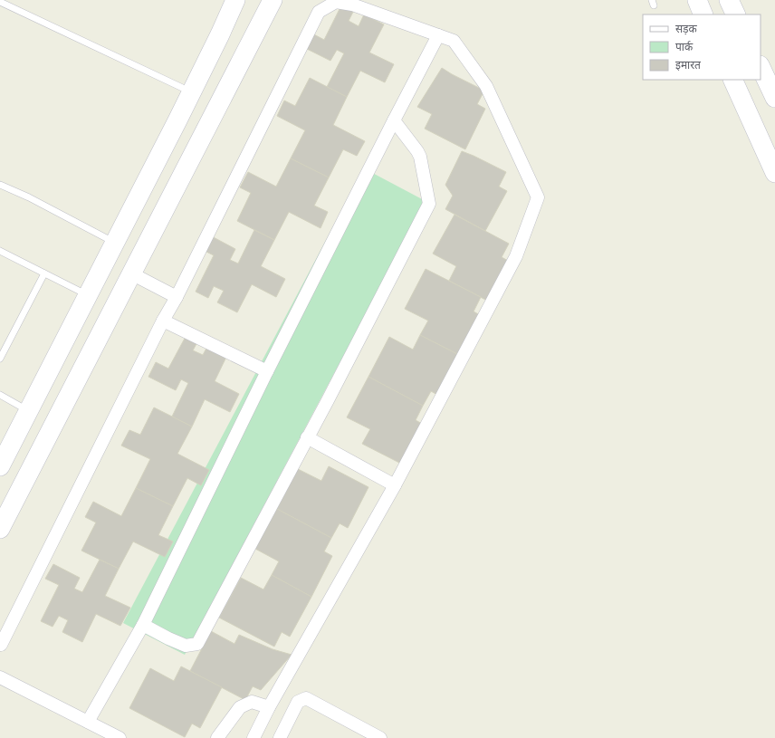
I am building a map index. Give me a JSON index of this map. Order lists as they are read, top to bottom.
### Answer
{
  "legend": ["सड़क", "पार्क", "इमारत"]
}
